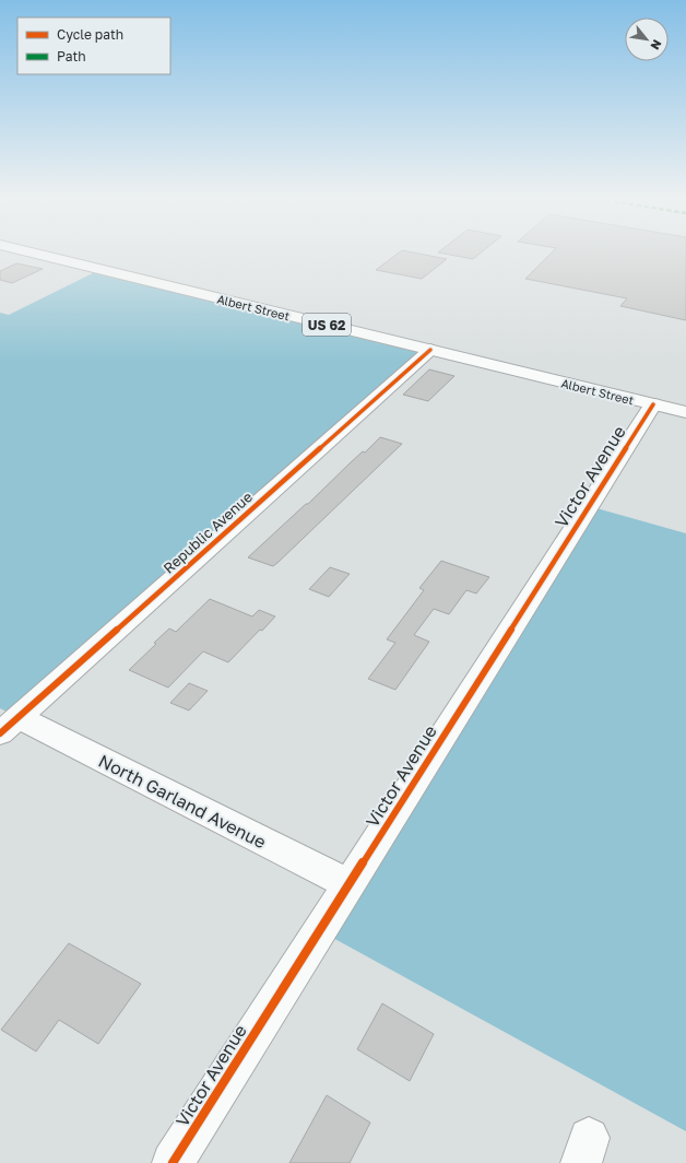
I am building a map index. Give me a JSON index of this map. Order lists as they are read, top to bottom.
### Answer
{
  "streets": {
    "street": [
      "Albert Street",
      "US 62",
      "Victor Avenue",
      "Republic Avenue",
      "North Garland Avenue"
    ]
  },
  "crossings": [
    ["Albert Street", "Victor Avenue"],
    ["Albert Street", "Republic Avenue"],
    ["Victor Avenue", "North Garland Avenue"],
    ["Republic Avenue", "North Garland Avenue"]
  ],
  "legend": ["Cycle path", "Path"],
  "north": "bottom right"
}
